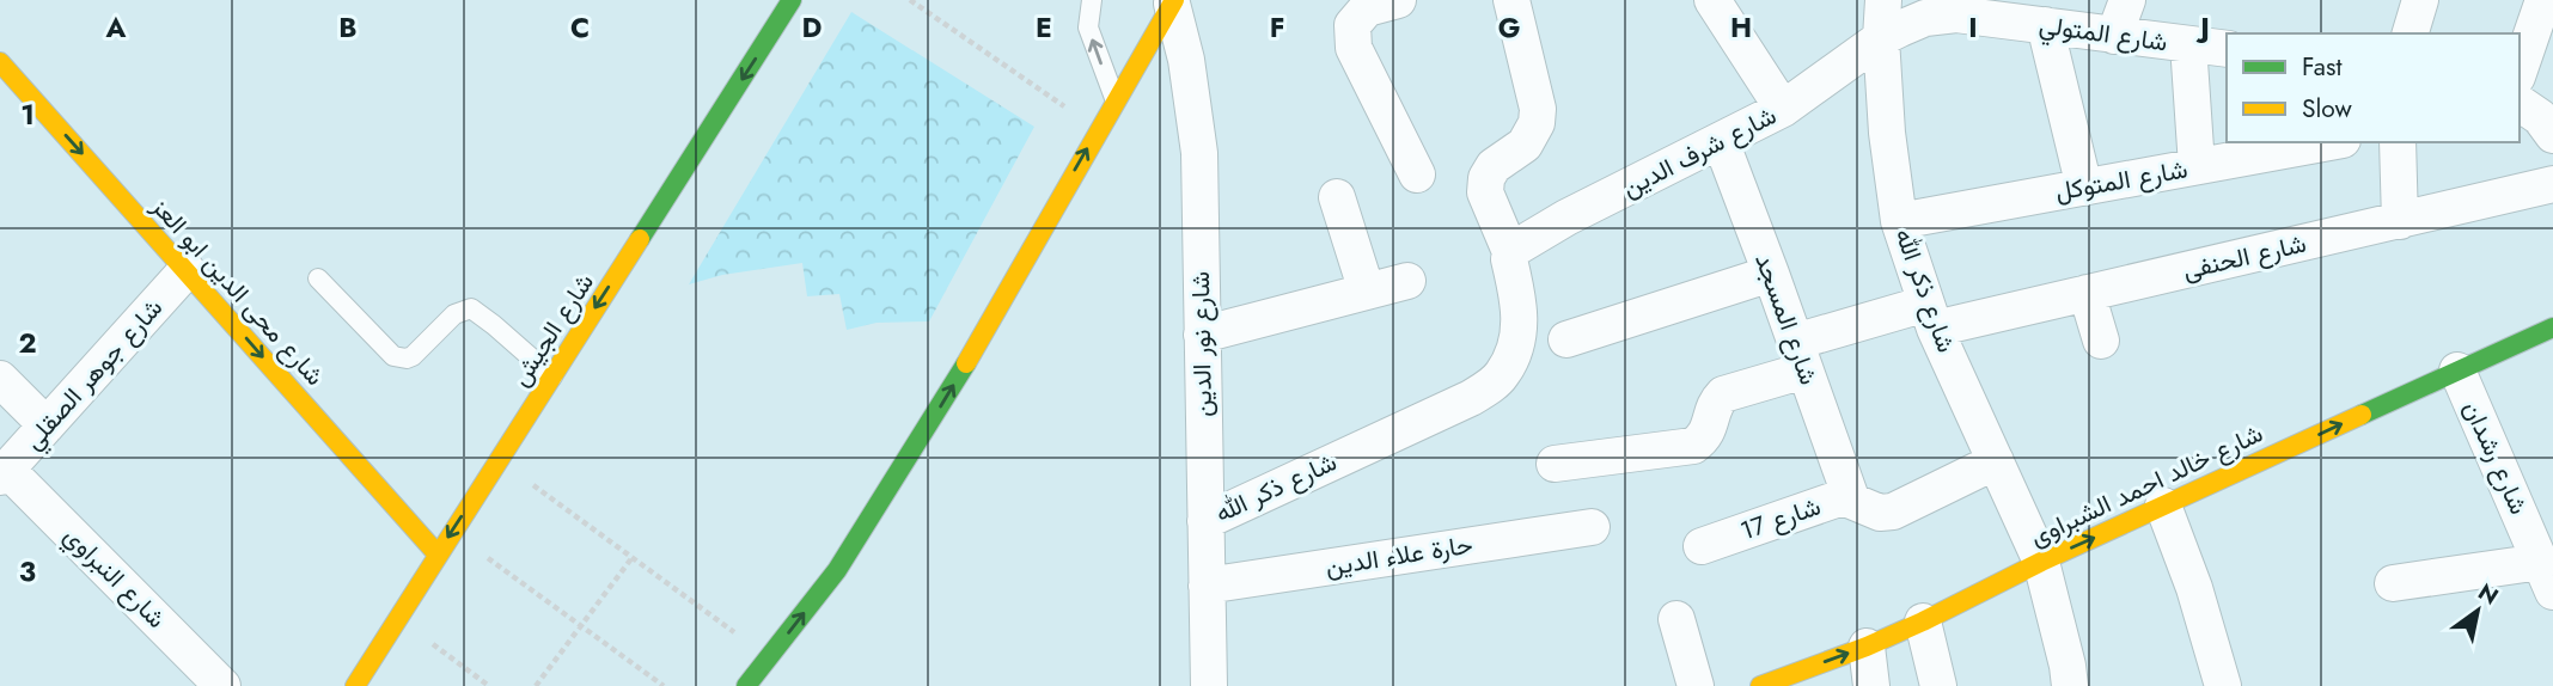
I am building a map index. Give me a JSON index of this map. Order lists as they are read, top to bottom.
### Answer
{
  "streets": {
    "main road": ["شارع محى الدين ابو العز", "شارع الجيش", "شارع خالد احمد الشبراوى"],
    "street": [
      "شارع المتولي",
      "شارع شرف الدين",
      "شارع المتوكل",
      "شارع الحنفى",
      "شارع ذكر الله",
      "شارع المسجد",
      "شارع نور الدين",
      "شارع جوهر الصقلي",
      "شارع رشدان",
      "شارع 17",
      "حارة علاء الدين",
      "شارع النبراوي"
    ]
  },
  "crossings": [
    ["شارع المتولي", "شارع شرف الدين"],
    ["شارع المتولي", "شارع ذكر الله"],
    ["شارع شرف الدين", "شارع ذكر الله"],
    ["شارع شرف الدين", "شارع المسجد"],
    ["شارع المتوكل", "شارع ذكر الله"],
    ["شارع الحنفى", "شارع ذكر الله"],
    ["شارع الحنفى", "شارع المسجد"],
    ["شارع ذكر الله", "شارع نور الدين"],
    ["شارع ذكر الله", "شارع خالد احمد الشبراوى"],
    ["شارع ذكر الله", "شارع 17"],
    ["شارع محى الدين ابو العز", "شارع الجيش"],
    ["شارع محى الدين ابو العز", "شارع جوهر الصقلي"],
    ["شارع المسجد", "شارع 17"],
    ["شارع نور الدين", "حارة علاء الدين"],
    ["شارع جوهر الصقلي", "شارع النبراوي"],
    ["شارع رشدان", "شارع خالد احمد الشبراوى"]
  ],
  "one_way": ["شارع محى الدين ابو العز", "شارع الجيش", "شارع خالد احمد الشبراوى"],
  "legend": ["Fast", "Slow"],
  "north": "top right",
  "grid": {
    "columns": [
      "A",
      "B",
      "C",
      "D",
      "E",
      "F",
      "G",
      "H",
      "I",
      "J"
    ],
    "rows": ["1", "2", "3"]
  }
}
